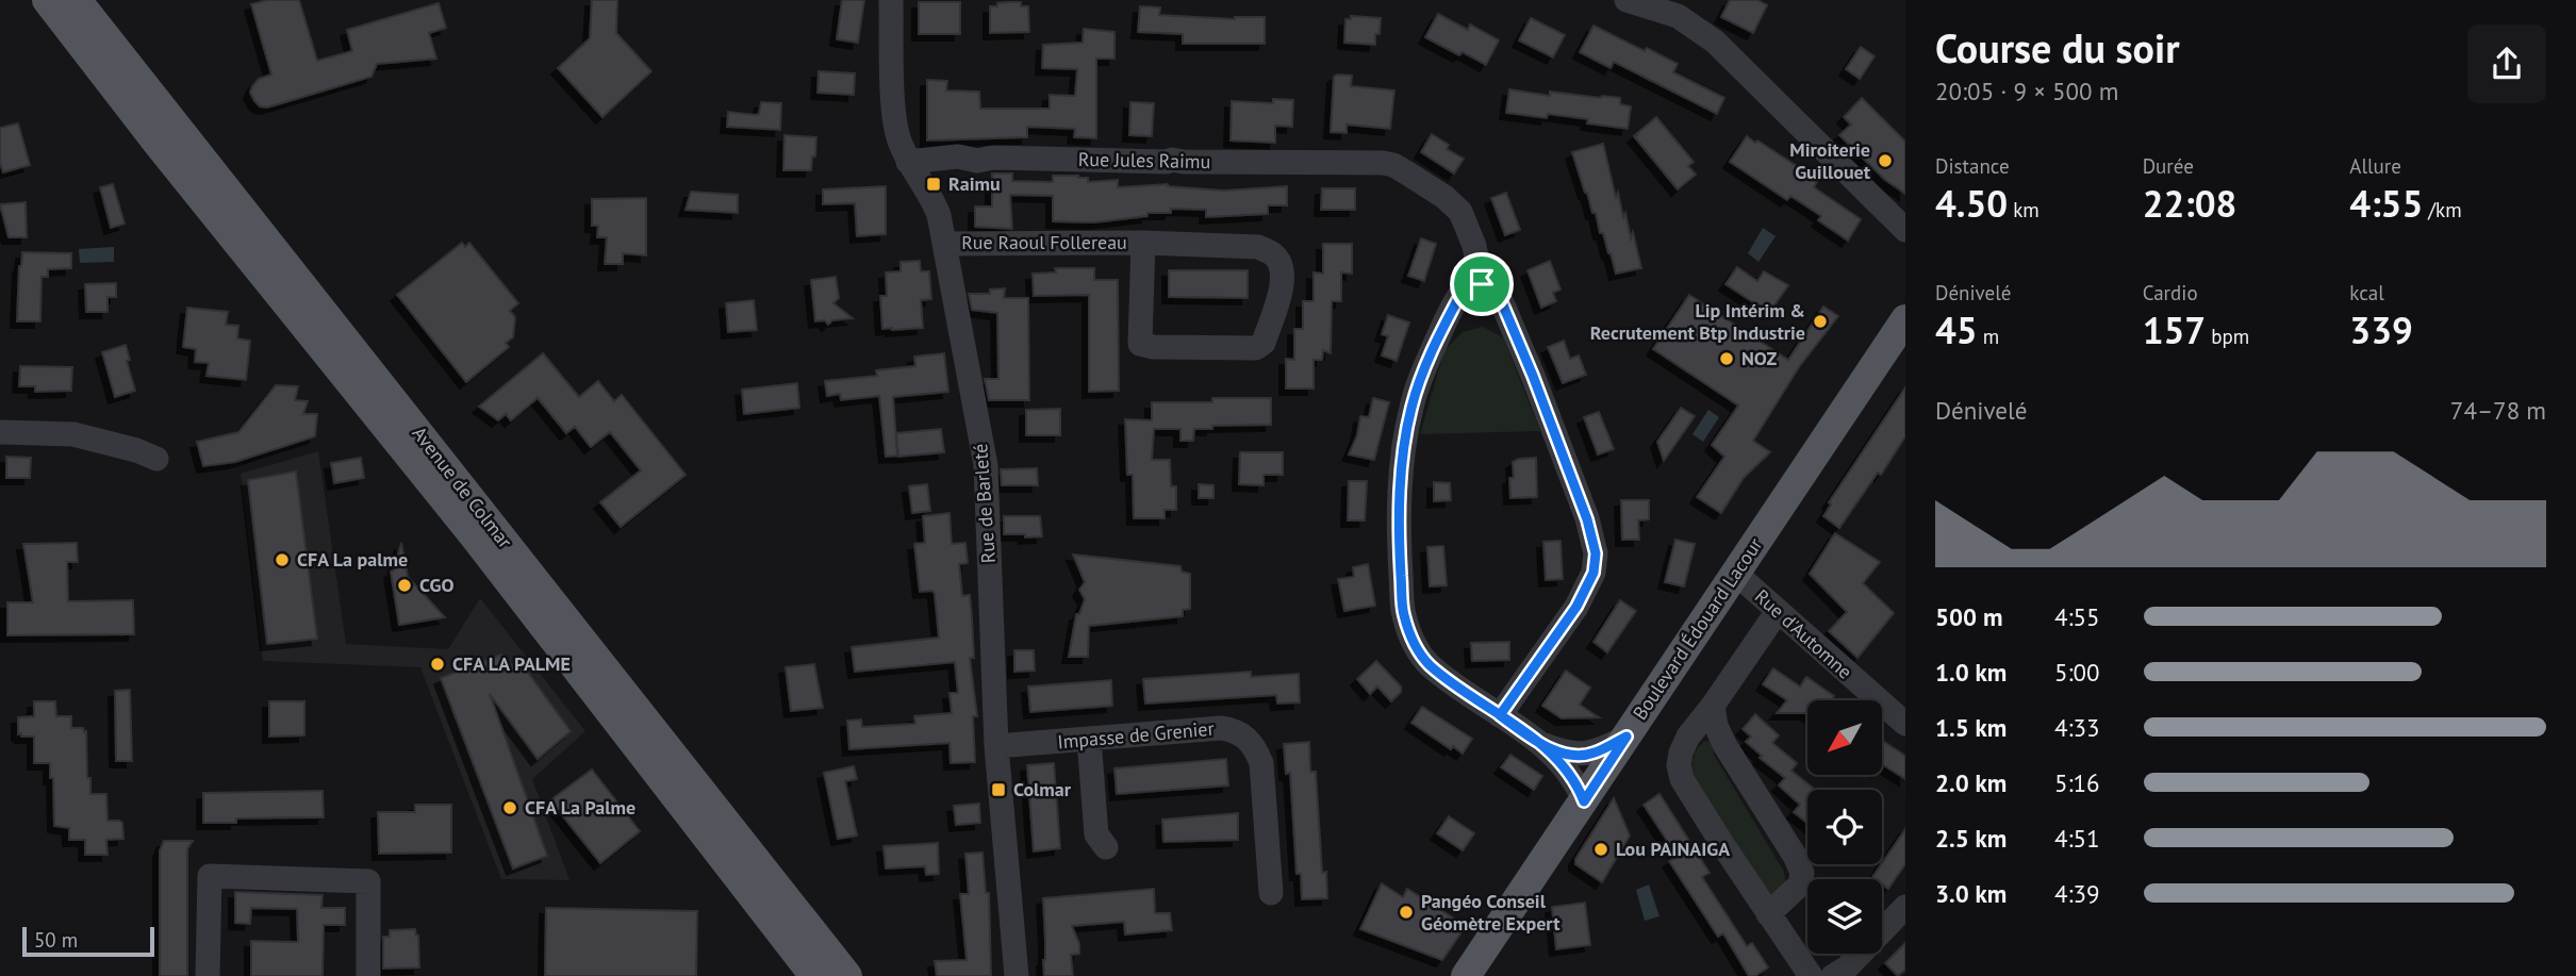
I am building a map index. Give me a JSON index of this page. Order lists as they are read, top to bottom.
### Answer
{
  "streets": {
    "main road": ["Avenue de Colmar", "Boulevard Édouard Lacour"],
    "street": [
      "Rue Jules Raimu",
      "Rue Raoul Follereau",
      "Rue de Barleté",
      "Rue d'Automne",
      "Impasse de Grenier"
    ]
  },
  "crossings": [
    ["Rue Jules Raimu", "Rue de Barleté"],
    ["Rue Raoul Follereau", "Rue de Barleté"],
    ["Rue de Barleté", "Impasse de Grenier"],
    ["Boulevard Édouard Lacour", "Rue d'Automne"]
  ],
  "places": {
    "other": [
      "Miroiterie Guillouet",
      "Lip Intérim & Recrutement Btp Industrie",
      "NOZ",
      "CFA La palme",
      "CGO",
      "CFA LA PALME",
      "CFA La Palme",
      "Lou PAINAIGA",
      "Pangéo Conseil Géomètre Expert"
    ],
    "transit": ["Raimu", "Colmar"]
  },
  "scale_bar": "50 m",
  "north": "bottom left",
  "page": {
    "heading": ["Course du soir", "20:05 · 9 × 500 m"],
    "stats": [
      ["Distance", "4.50 km"],
      ["Durée", "22:08"],
      ["Allure", "4:55 /km"],
      ["Dénivelé", "45 m"],
      ["Cardio", "157 bpm"],
      ["kcal", "339"]
    ],
    "chart": ["Dénivelé", "74–78 m"],
    "list": [
      {
        "name": "500 m",
        "note": "4:55"
      },
      {
        "name": "1.0 km",
        "note": "5:00"
      },
      {
        "name": "1.5 km",
        "note": "4:33"
      },
      {
        "name": "2.0 km",
        "note": "5:16"
      },
      {
        "name": "2.5 km",
        "note": "4:51"
      },
      {
        "name": "3.0 km",
        "note": "4:39"
      }
    ],
    "scale": "50 m"
  }
}
